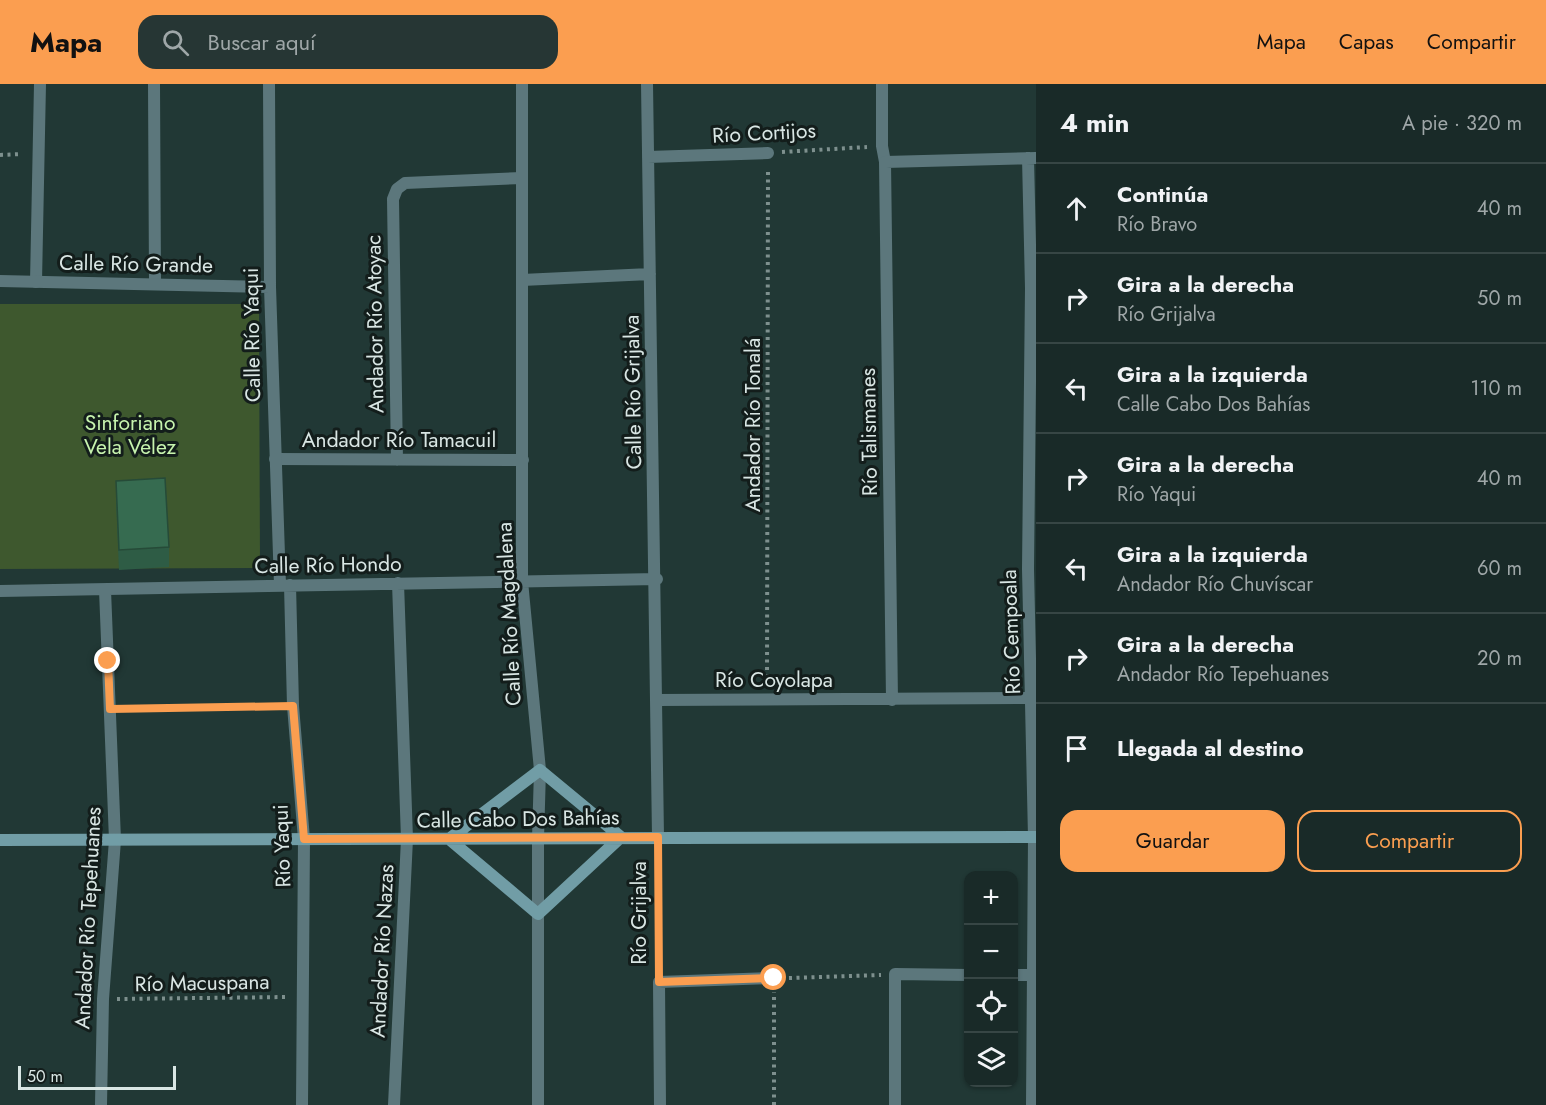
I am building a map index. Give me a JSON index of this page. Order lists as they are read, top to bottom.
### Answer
{
  "streets": {
    "main road": ["Calle Cabo Dos Bahías"],
    "street": [
      "Río Cortijos",
      "Calle Río Grande",
      "Andador Río Atoyac",
      "Calle Río Yaqui",
      "Calle Río Grijalva",
      "Río Talismanes",
      "Andador Río Tamacuil",
      "Calle Río Hondo",
      "Calle Río Magdalena",
      "Río Cempoala",
      "Río Coyolapa",
      "Río Yaqui",
      "Río Grijalva",
      "Andador Río Tepehuanes",
      "Andador Río Nazas"
    ],
    "path": ["Andador Río Tonalá", "Río Macuspana"]
  },
  "crossings": [
    ["Río Cortijos", "Calle Río Grijalva"],
    ["Río Cortijos", "Andador Río Tonalá"],
    ["Río Cortijos", "Río Talismanes"],
    ["Calle Río Grande", "Calle Río Yaqui"],
    ["Andador Río Atoyac", "Andador Río Tamacuil"],
    ["Andador Río Atoyac", "Calle Río Magdalena"],
    ["Calle Río Yaqui", "Andador Río Tamacuil"],
    ["Calle Río Yaqui", "Calle Río Hondo"],
    ["Calle Río Yaqui", "Río Yaqui"],
    ["Calle Río Grijalva", "Calle Río Hondo"],
    ["Calle Río Grijalva", "Río Coyolapa"],
    ["Calle Río Grijalva", "Río Grijalva"],
    ["Andador Río Tonalá", "Río Coyolapa"],
    ["Río Talismanes", "Río Coyolapa"],
    ["Andador Río Tamacuil", "Calle Río Magdalena"],
    ["Calle Río Hondo", "Calle Río Magdalena"],
    ["Calle Río Hondo", "Río Yaqui"],
    ["Calle Río Hondo", "Andador Río Tepehuanes"],
    ["Calle Río Hondo", "Andador Río Nazas"],
    ["Calle Río Magdalena", "Calle Cabo Dos Bahías"],
    ["Río Cempoala", "Río Coyolapa"],
    ["Río Cempoala", "Calle Cabo Dos Bahías"],
    ["Río Coyolapa", "Río Grijalva"],
    ["Calle Cabo Dos Bahías", "Río Yaqui"],
    ["Calle Cabo Dos Bahías", "Río Grijalva"],
    ["Calle Cabo Dos Bahías", "Andador Río Tepehuanes"],
    ["Calle Cabo Dos Bahías", "Andador Río Nazas"],
    ["Río Yaqui", "Río Macuspana"],
    ["Andador Río Tepehuanes", "Río Macuspana"]
  ],
  "parks": ["Sinforiano Vela Vélez"],
  "scale_bar": "50 m",
  "page": {
    "header": "Mapa",
    "search": "Buscar aquí",
    "nav": ["Mapa", "Capas", "Compartir"],
    "heading": ["4 min", "A pie · 320 m"],
    "list": [
      ["Continúa", "Río Bravo", "40 m"],
      ["Gira a la derecha", "Río Grijalva", "50 m"],
      ["Gira a la izquierda", "Calle Cabo Dos Bahías", "110 m"],
      ["Gira a la derecha", "Río Yaqui", "40 m"],
      ["Gira a la izquierda", "Andador Río Chuvíscar", "60 m"],
      ["Gira a la derecha", "Andador Río Tepehuanes", "20 m"],
      "Llegada al destino"
    ],
    "buttons": ["Guardar", "Compartir"],
    "map_buttons": ["+", "−"],
    "scale": "50 m"
  }
}
